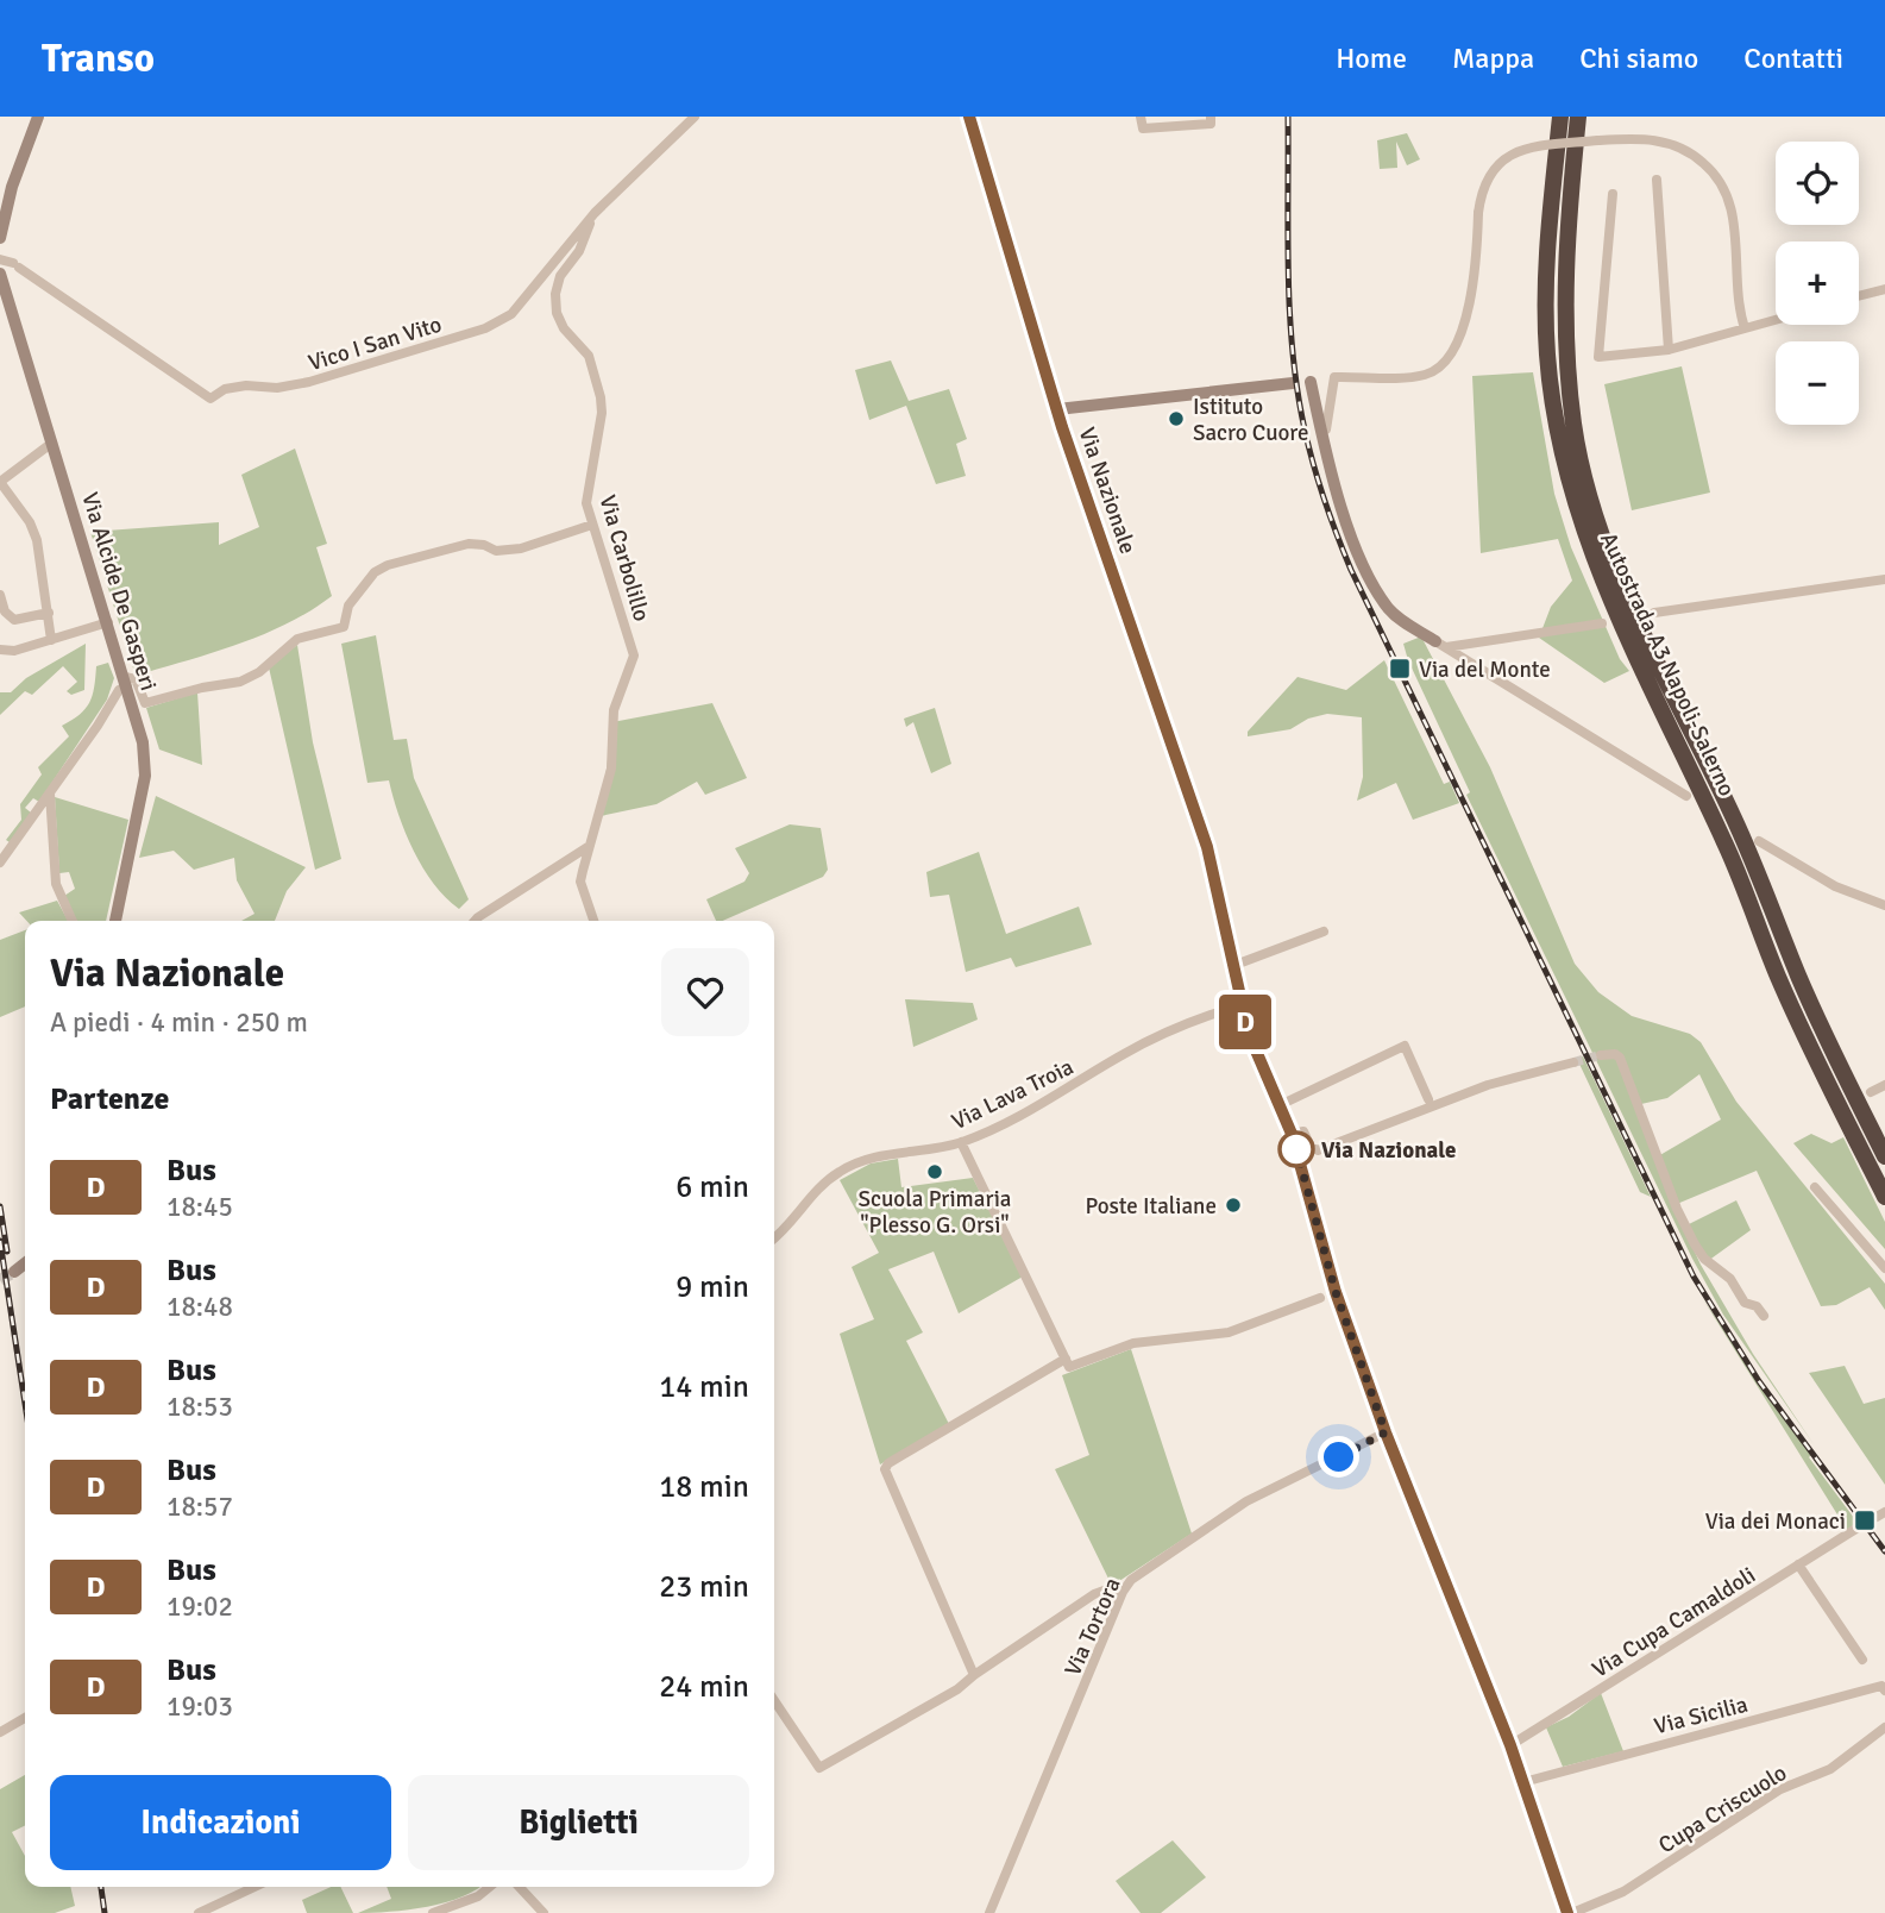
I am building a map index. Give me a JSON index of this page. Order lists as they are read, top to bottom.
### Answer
{
  "streets": {
    "highway": ["Autostrada A3 Napoli-Salerno"],
    "main road": ["Via Nazionale"],
    "street": [
      "Vico I San Vito",
      "Via Carbolillo",
      "Via Alcide De Gasperi",
      "Via Lava Troia",
      "Via Cupa Camaldoli",
      "Via Tortora",
      "Via Sicilia",
      "Cupa Criscuolo"
    ]
  },
  "crossings": [
    ["Vico I San Vito", "Via Carbolillo"],
    ["Via Nazionale", "Via Lava Troia"],
    ["Via Nazionale", "Via Cupa Camaldoli"],
    ["Via Nazionale", "Via Tortora"],
    ["Via Nazionale", "Via Sicilia"],
    ["Via Nazionale", "Cupa Criscuolo"]
  ],
  "places": {
    "other": [
      "Istituto Sacro Cuore",
      "Via Nazionale",
      "Scuola Primaria \"Plesso G. Orsi\"",
      "Poste Italiane"
    ],
    "transit": ["Via del Monte", "Via dei Monaci"]
  },
  "lines": ["bus line D"],
  "page": {
    "header": "Transo",
    "nav": [
      "Home",
      "Mappa",
      "Chi siamo",
      "Contatti"
    ],
    "on_map": "D",
    "map_buttons": ["+", "−"],
    "heading": [
      ["Via Nazionale", "A piedi · 4 min · 250 m"],
      "Partenze"
    ],
    "list": [
      {
        "mark": "D",
        "name": "Bus",
        "note": "18:45",
        "value": "6 min"
      },
      {
        "mark": "D",
        "name": "Bus",
        "note": "18:48",
        "value": "9 min"
      },
      {
        "mark": "D",
        "name": "Bus",
        "note": "18:53",
        "value": "14 min"
      },
      {
        "mark": "D",
        "name": "Bus",
        "note": "18:57",
        "value": "18 min"
      },
      {
        "mark": "D",
        "name": "Bus",
        "note": "19:02",
        "value": "23 min"
      },
      {
        "mark": "D",
        "name": "Bus",
        "note": "19:03",
        "value": "24 min"
      }
    ],
    "buttons": ["Indicazioni", "Biglietti"]
  }
}
